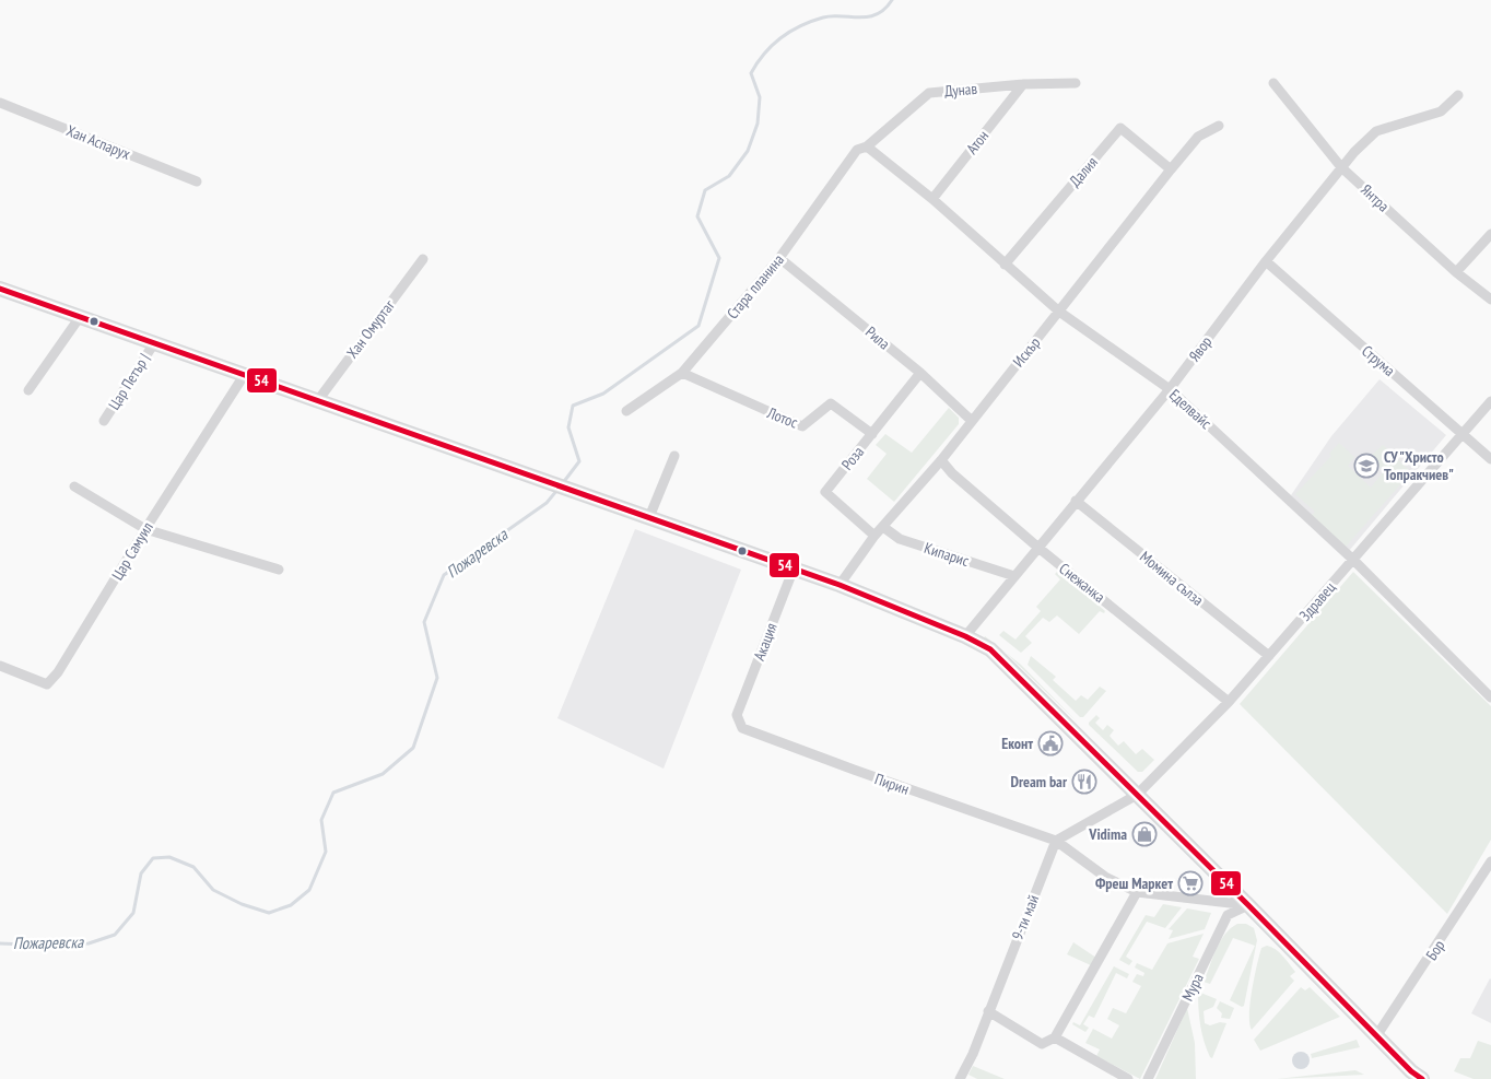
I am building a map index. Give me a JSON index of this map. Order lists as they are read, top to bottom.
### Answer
{
  "streets": {
    "street": [
      "Дунав",
      "Хан Аспарух",
      "Атон",
      "Далия",
      "Янтра",
      "Стара планина",
      "Хан Омуртаг",
      "Рила",
      "Явор",
      "Искър",
      "Струма",
      "Цар Петър |",
      "Еделвайс",
      "Лотос",
      "Роза",
      "Цар Самуил",
      "Кипарис",
      "Момина сълза",
      "Снежанка",
      "Здравец",
      "Акация",
      "Пирин",
      "9-ти май",
      "Бор",
      "Мура"
    ]
  },
  "crossings": [
    ["Дунав", "Атон"],
    ["Дунав", "Стара планина"],
    ["Дунав", "Еделвайс"],
    ["Атон", "Еделвайс"],
    ["Далия", "Искър"],
    ["Далия", "Еделвайс"],
    ["Янтра", "Явор"],
    ["Стара планина", "Рила"],
    ["Стара планина", "Еделвайс"],
    ["Стара планина", "Лотос"],
    ["Рила", "Искър"],
    ["Рила", "Роза"],
    ["Явор", "Струма"],
    ["Явор", "Еделвайс"],
    ["Явор", "Кипарис"],
    ["Явор", "Момина сълза"],
    ["Явор", "Снежанка"],
    ["Искър", "Еделвайс"],
    ["Искър", "Роза"],
    ["Искър", "Кипарис"],
    ["Искър", "Снежанка"],
    ["Струма", "Здравец"],
    ["Еделвайс", "Здравец"],
    ["Лотос", "Роза"],
    ["Момина сълза", "Здравец"],
    ["Снежанка", "Здравец"],
    ["Акация", "Пирин"],
    ["Пирин", "9-ти май"]
  ],
  "water": ["Пожаревска"],
  "places": {
    "school or university": ["СУ \"Христо Топракчиев\""],
    "public building": ["Еконт"],
    "restaurant": ["Dream bar"],
    "shop": ["Vidima"],
    "supermarket": ["Фреш Маркет"]
  },
  "lines": ["transit line 54"]
}
